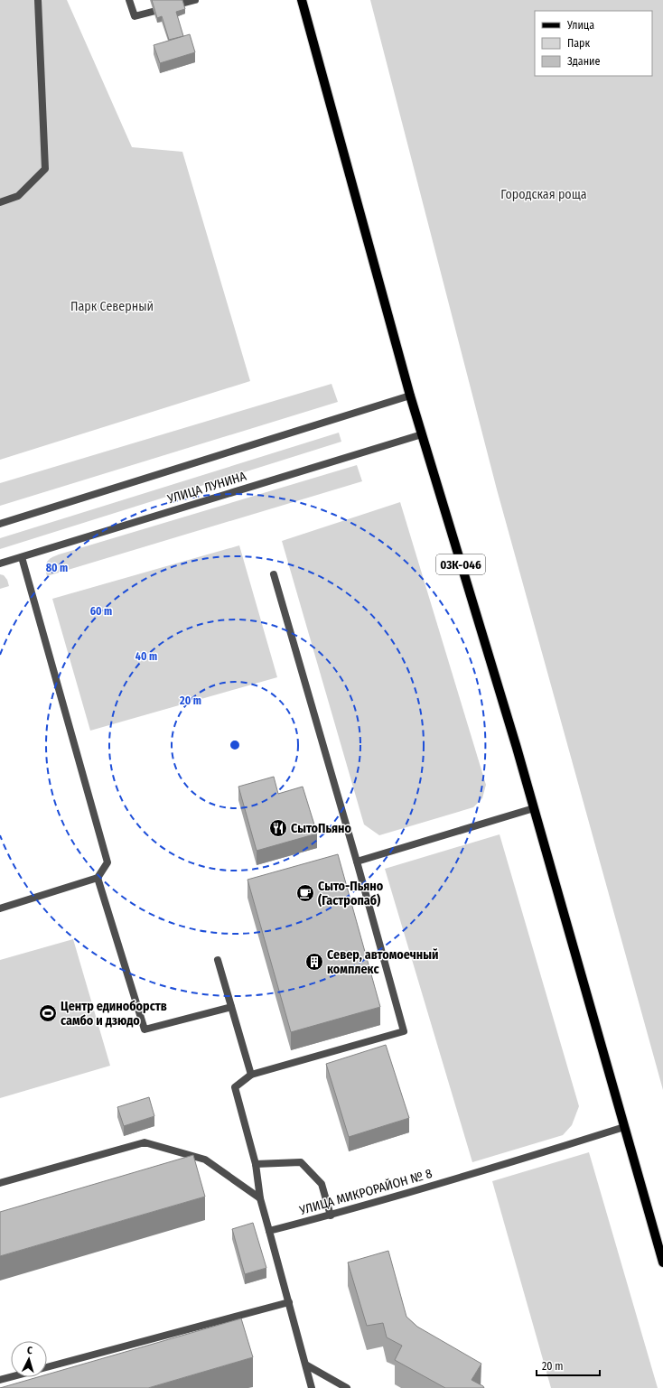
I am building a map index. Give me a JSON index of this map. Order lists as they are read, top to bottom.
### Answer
{
  "streets": {
    "main road": ["03К-046"],
    "street": ["УЛИЦА ЛУНИНА", "УЛИЦА МИКРОРАЙОН № 8"]
  },
  "crossings": [
    ["УЛИЦА ЛУНИНА", "03К-046"],
    ["03К-046", "УЛИЦА МИКРОРАЙОН № 8"]
  ],
  "parks": ["Городская роща", "Парк Северный"],
  "places": {
    "restaurant": ["СытоПьяно"],
    "cafe": ["Сыто-Пьяно (Гастропаб)"],
    "building": ["Север, автомоечный комплекс"],
    "sports": ["Центр единоборств самбо и дзюдо"]
  },
  "legend": ["Улица", "Парк", "Здание"],
  "scale_bar": "20 m",
  "north": "top",
  "rings": [
    "80 m",
    "60 m",
    "40 m",
    "20 m"
  ]
}
